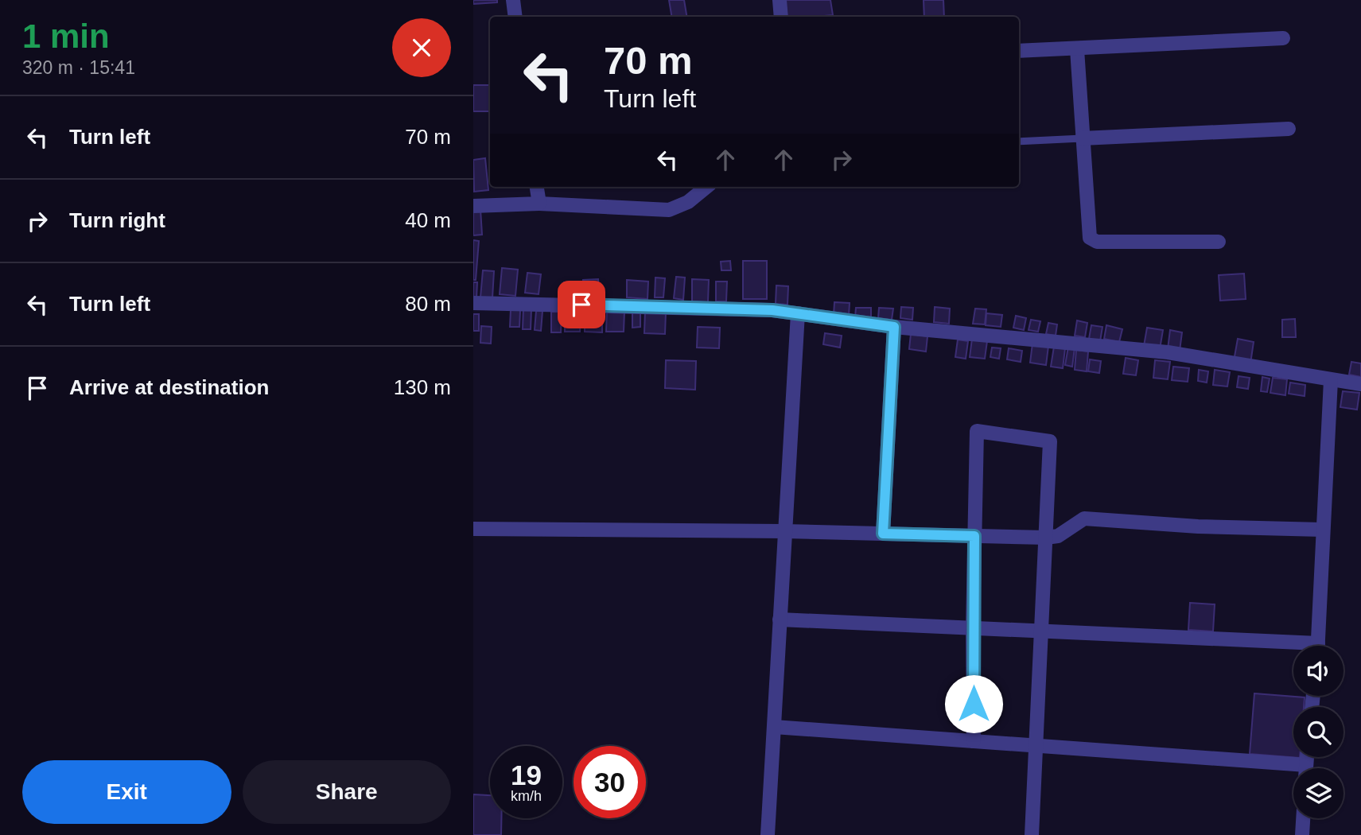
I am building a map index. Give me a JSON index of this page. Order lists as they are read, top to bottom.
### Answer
{
  "page": {
    "heading": ["1 min", "320 m · 15:41"],
    "turn": ["70 m", "Turn left"],
    "list": [
      {
        "name": "Turn left",
        "value": "70 m"
      },
      {
        "name": "Turn right",
        "value": "40 m"
      },
      {
        "name": "Turn left",
        "value": "80 m"
      },
      {
        "name": "Arrive at destination",
        "value": "130 m"
      }
    ],
    "speed": "19 km/h",
    "limit": "30",
    "buttons": ["Exit", "Share"]
  }
}
